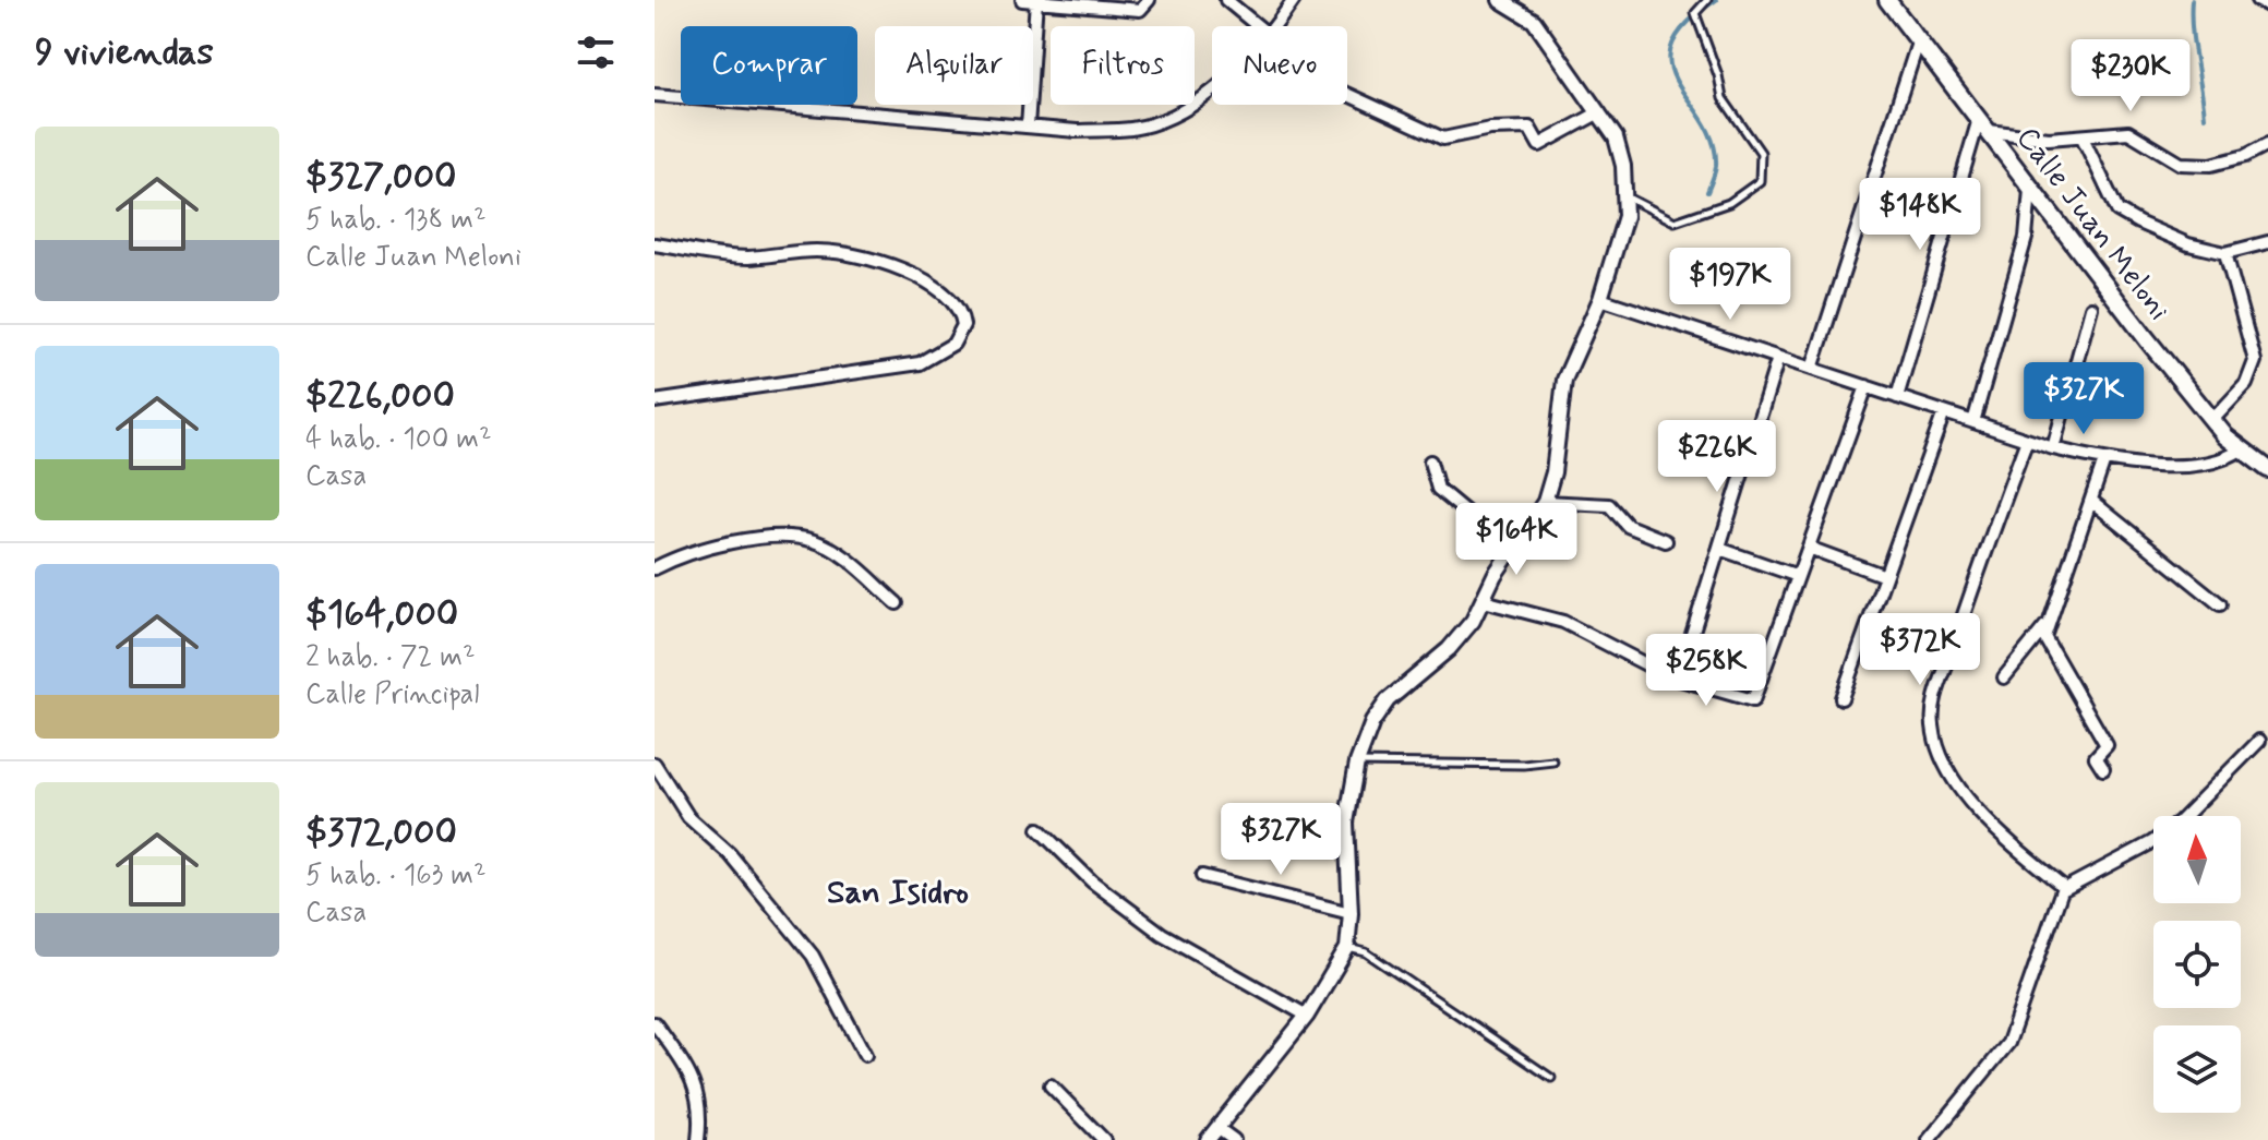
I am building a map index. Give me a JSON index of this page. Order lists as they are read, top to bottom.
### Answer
{
  "streets": {
    "main road": ["Calle Juan Meloni"]
  },
  "districts": ["San Isidro"],
  "north": "top",
  "page": {
    "heading": "9 viviendas",
    "chip": [
      "Comprar",
      "Alquilar",
      "Filtros",
      "Nuevo"
    ],
    "price": [
      "$230K",
      "$148K",
      "$197K",
      "$327K",
      "$226K",
      "$164K",
      "$372K",
      "$258K",
      "$327K"
    ],
    "list": [
      {
        "name": "$327,000",
        "note": "5 hab. · 138 m² · Calle Juan Meloni"
      },
      {
        "name": "$226,000",
        "note": "4 hab. · 100 m² · Casa"
      },
      {
        "name": "$164,000",
        "note": "2 hab. · 72 m² · Calle Principal"
      },
      {
        "name": "$372,000",
        "note": "5 hab. · 163 m² · Casa"
      }
    ]
  }
}
